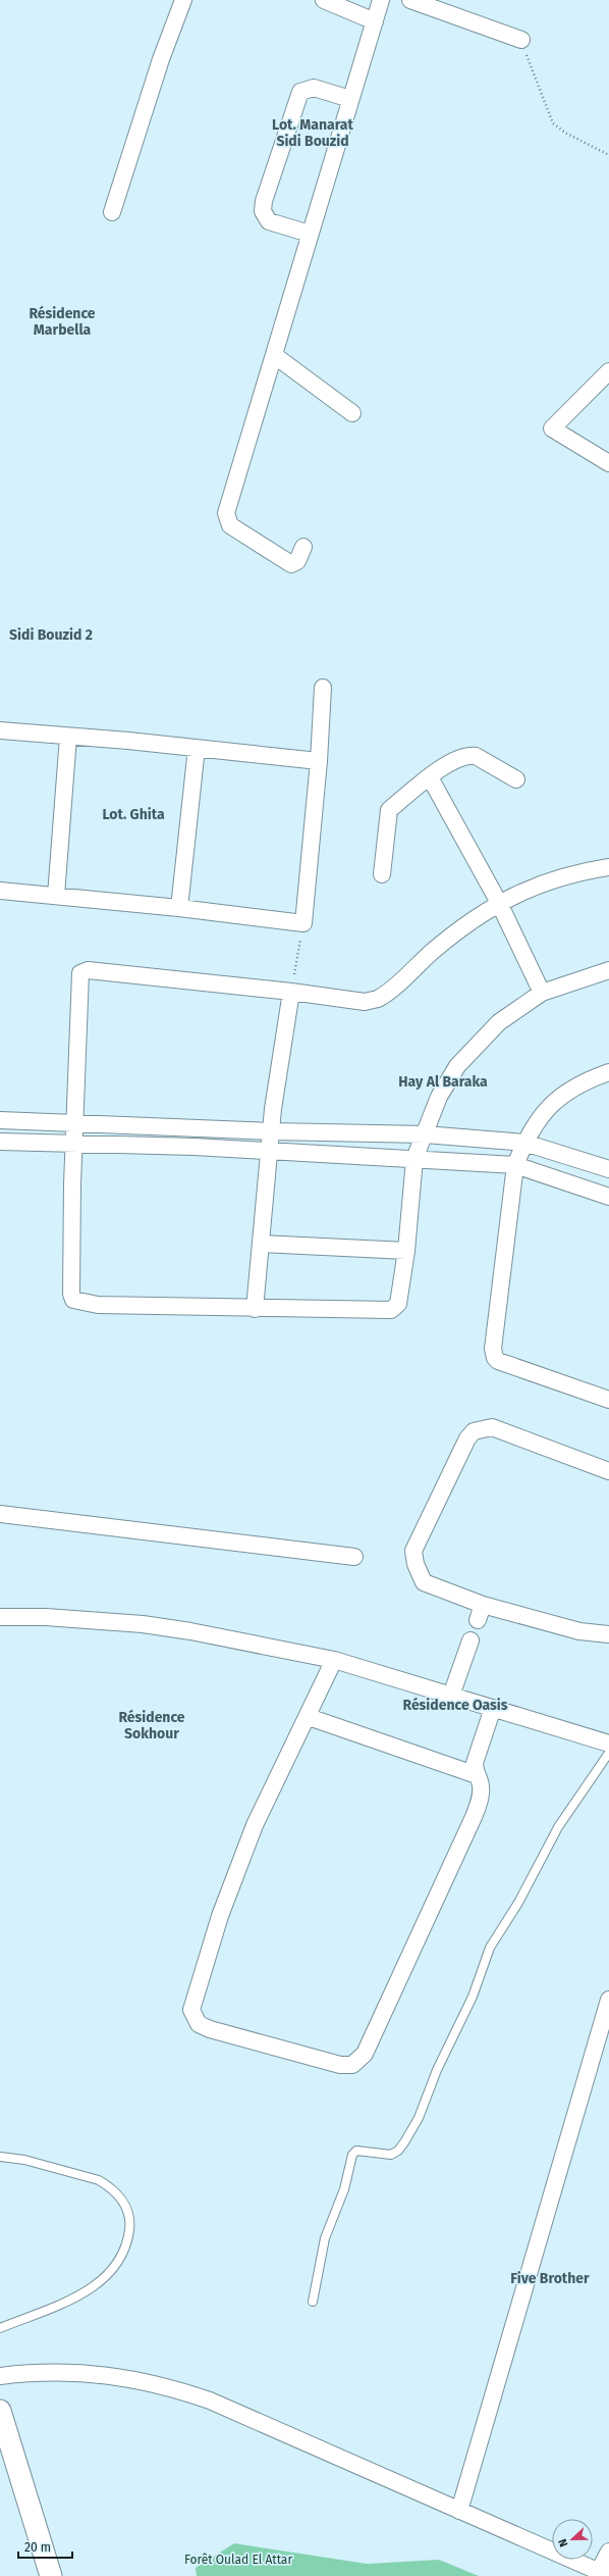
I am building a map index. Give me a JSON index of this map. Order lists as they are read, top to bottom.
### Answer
{
  "districts": [
    "Lot. Manarat Sidi Bouzid",
    "Résidence Marbella",
    "Sidi Bouzid 2",
    "Lot. Ghita",
    "Hay Al Baraka",
    "Résidence Oasis",
    "Résidence Sokhour",
    "Five Brother"
  ],
  "parks": ["Forêt Oulad El Attar"],
  "scale_bar": "20 m",
  "north": "left"
}
